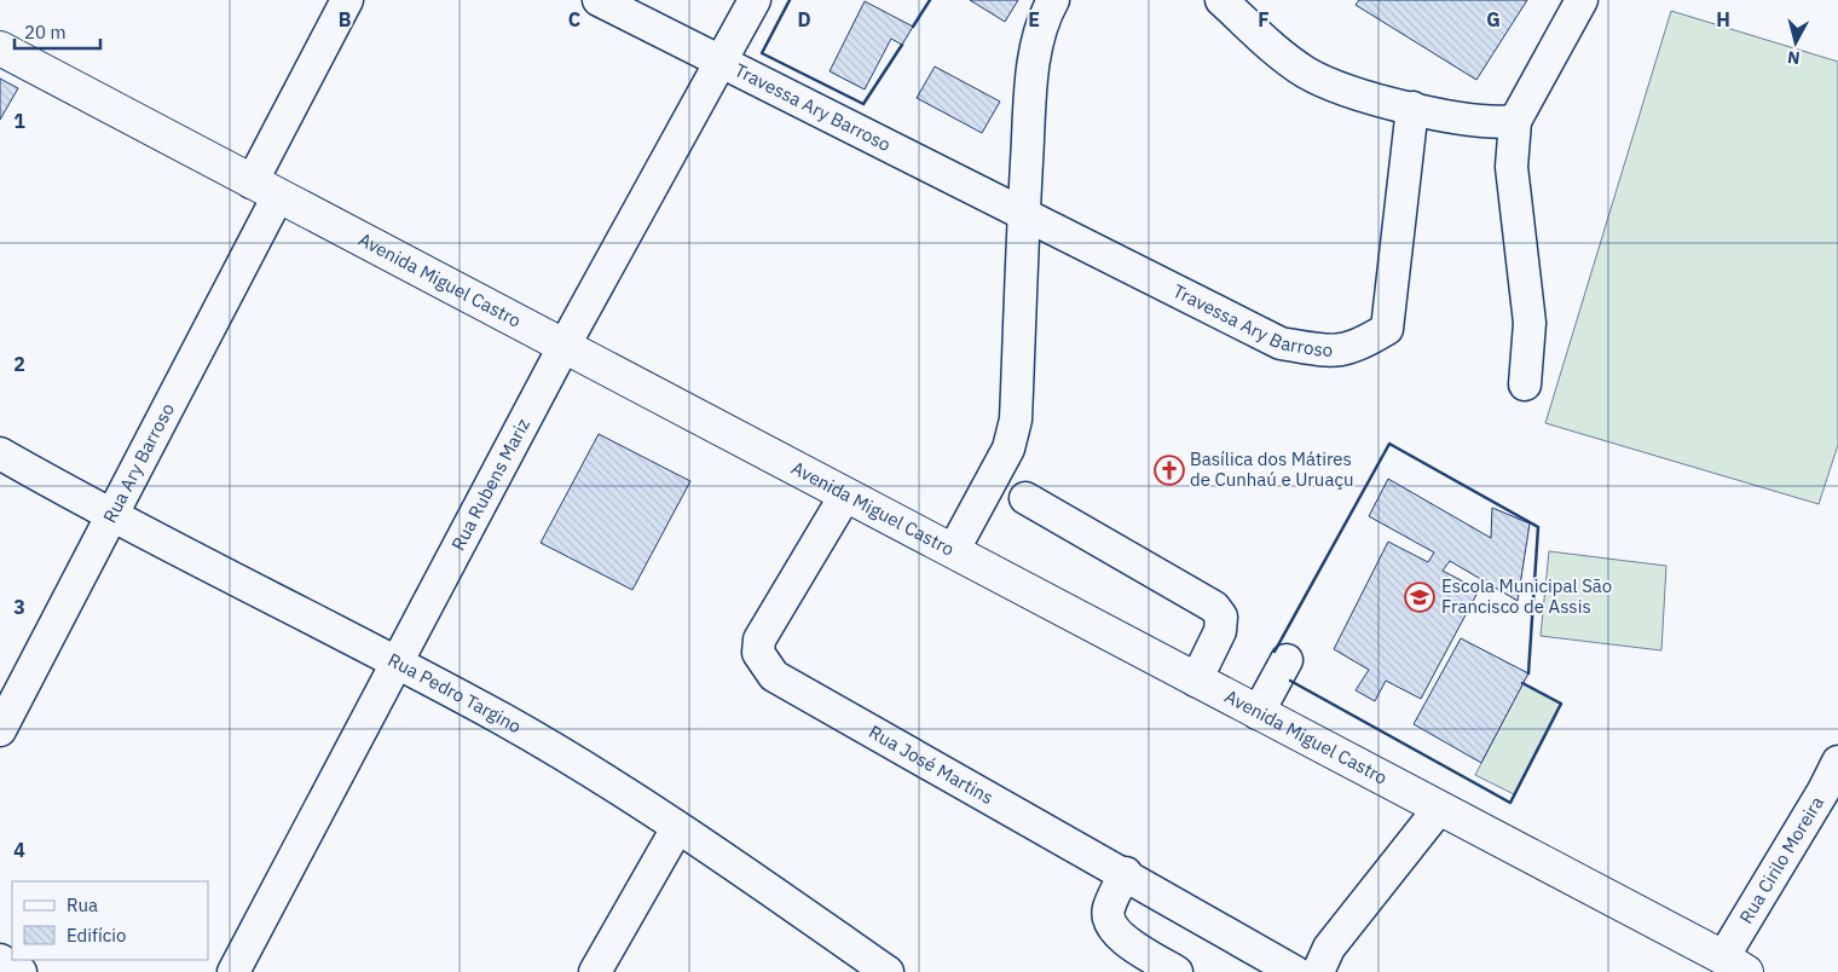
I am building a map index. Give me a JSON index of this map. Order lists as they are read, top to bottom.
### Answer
{
  "streets": {
    "main road": ["Avenida Miguel Castro"],
    "street": [
      "Travessa Ary Barroso",
      "Rua Ary Barroso",
      "Rua Rubens Mariz",
      "Rua Pedro Targino",
      "Rua José Martins",
      "Rua Cirilo Moreira"
    ]
  },
  "crossings": [
    ["Travessa Ary Barroso", "Rua Rubens Mariz"],
    ["Avenida Miguel Castro", "Rua Ary Barroso"],
    ["Avenida Miguel Castro", "Rua Rubens Mariz"],
    ["Avenida Miguel Castro", "Rua José Martins"],
    ["Avenida Miguel Castro", "Rua Cirilo Moreira"],
    ["Rua Ary Barroso", "Rua Pedro Targino"],
    ["Rua Rubens Mariz", "Rua Pedro Targino"]
  ],
  "places": {
    "church": ["Basílica dos Mátires de Cunhaú e Uruaçu"],
    "school or university": ["Escola Municipal São Francisco de Assis"]
  },
  "legend": ["Rua", "Edifício"],
  "scale_bar": "20 m",
  "north": "bottom",
  "grid": {
    "columns": [
      "B",
      "C",
      "D",
      "E",
      "F",
      "G",
      "H"
    ],
    "rows": [
      "1",
      "2",
      "3",
      "4"
    ]
  }
}
